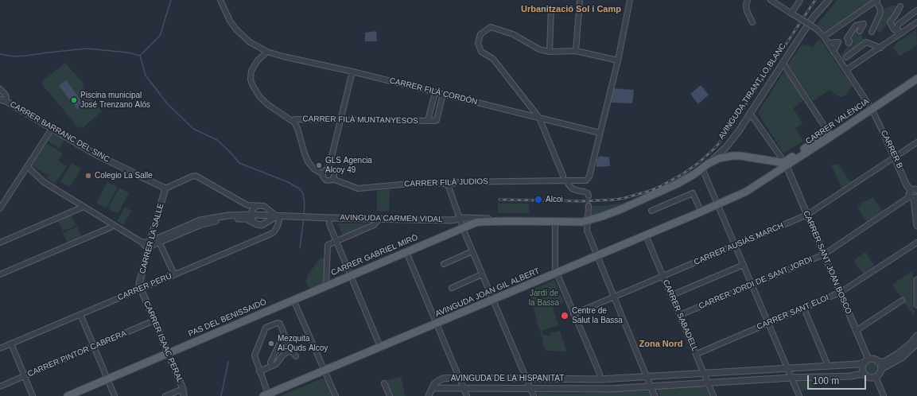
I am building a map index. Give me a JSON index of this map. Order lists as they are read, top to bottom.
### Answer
{
  "streets": {
    "main road": [
      "AVINGUDA TIRANT LO BLANC",
      "CARRER VALÈNCIA",
      "CARRER GABRIEL MIRÓ",
      "AVINGUDA JOAN GIL ALBERT",
      "PAS DEL BENISSAIDÓ"
    ],
    "street": [
      "CARRER FILÀ CORDÓN",
      "CARRER FILÀ MUNTANYESOS",
      "CARRER BARRANC DEL SINC",
      "CARRER B",
      "CARRER FILÀ JUDIOS",
      "AVINGUDA CARMEN VIDAL",
      "CARRER LA SALLE",
      "CARRER AUSIÀS MARCH",
      "CARRER SANT JOAN BOSCO",
      "CARRER JORDI DE SANT JORDI",
      "CARRER PERÚ",
      "CARRER SANT ELOI",
      "CARRER SABADELL",
      "CARRER ISAAC PERAL",
      "CARRER PINTOR CABRERA",
      "AVINGUDA DE LA HISPANITAT"
    ]
  },
  "crossings": [
    ["CARRER FILÀ CORDÓN", "CARRER FILÀ MUNTANYESOS"],
    ["CARRER FILÀ CORDÓN", "CARRER FILÀ JUDIOS"],
    ["AVINGUDA TIRANT LO BLANC", "AVINGUDA CARMEN VIDAL"],
    ["AVINGUDA TIRANT LO BLANC", "CARRER GABRIEL MIRÓ"],
    ["CARRER VALÈNCIA", "CARRER B"],
    ["CARRER VALÈNCIA", "CARRER SANT JOAN BOSCO"],
    ["CARRER VALÈNCIA", "AVINGUDA JOAN GIL ALBERT"],
    ["CARRER BARRANC DEL SINC", "CARRER LA SALLE"],
    ["CARRER B", "CARRER AUSIÀS MARCH"],
    ["AVINGUDA CARMEN VIDAL", "CARRER LA SALLE"],
    ["AVINGUDA CARMEN VIDAL", "CARRER PERÚ"],
    ["CARRER LA SALLE", "CARRER PERÚ"],
    ["CARRER LA SALLE", "CARRER ISAAC PERAL"],
    ["CARRER AUSIÀS MARCH", "CARRER SANT JOAN BOSCO"],
    ["CARRER AUSIÀS MARCH", "CARRER SABADELL"],
    ["CARRER GABRIEL MIRÓ", "PAS DEL BENISSAIDÓ"],
    ["CARRER SANT JOAN BOSCO", "CARRER JORDI DE SANT JORDI"],
    ["CARRER SANT JOAN BOSCO", "CARRER SANT ELOI"],
    ["CARRER SANT JOAN BOSCO", "AVINGUDA DE LA HISPANITAT"],
    ["CARRER JORDI DE SANT JORDI", "CARRER SABADELL"],
    ["CARRER PERÚ", "CARRER ISAAC PERAL"],
    ["AVINGUDA JOAN GIL ALBERT", "CARRER SABADELL"],
    ["CARRER SANT ELOI", "CARRER SABADELL"],
    ["CARRER SABADELL", "AVINGUDA DE LA HISPANITAT"],
    ["PAS DEL BENISSAIDÓ", "CARRER ISAAC PERAL"],
    ["CARRER ISAAC PERAL", "CARRER PINTOR CABRERA"]
  ],
  "districts": ["Urbanització Sol i Camp", "Zona Nord"],
  "parks": ["Jardí de la Bassa"],
  "places": [
    "Piscina municipal José Trenzano Alós",
    "GLS Agencia Alcoy 49",
    "Colegio La Salle",
    "Alcoi",
    "Centre de Salut la Bassa",
    "Mezquita Al-Quds Alcoy"
  ],
  "scale_bar": "100 m"
}
